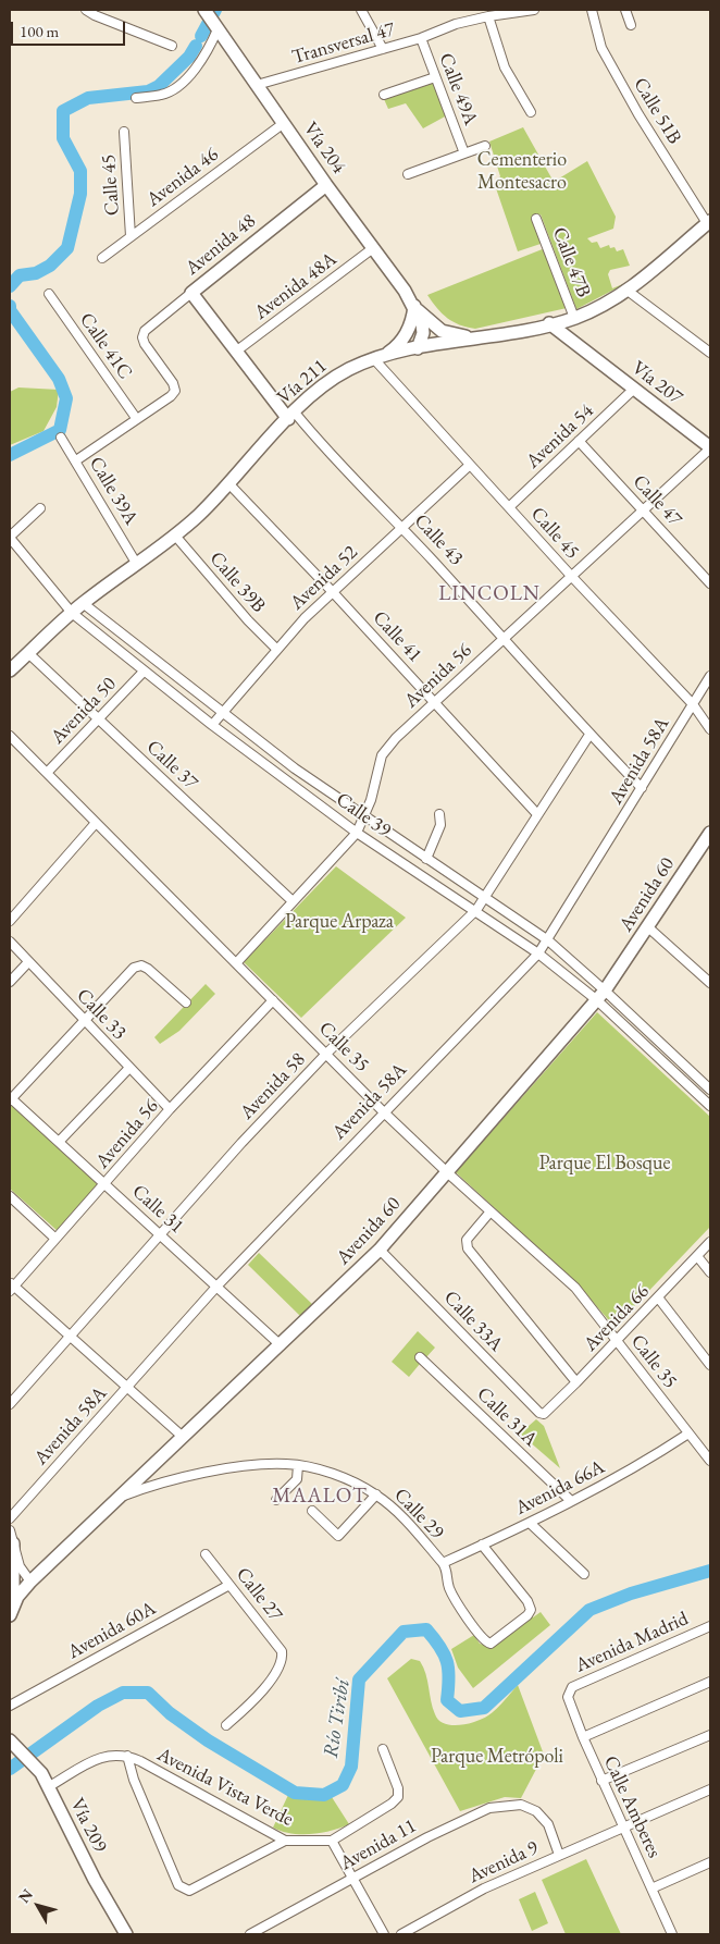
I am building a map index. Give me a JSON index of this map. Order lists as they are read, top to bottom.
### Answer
{
  "streets": {
    "main road": [
      "Vía 204",
      "Avenida 48",
      "Vía 211",
      "Vía 207",
      "Calle 43",
      "Avenida 60",
      "Vía 209"
    ],
    "street": [
      "Transversal 47",
      "Calle 49A",
      "Calle 51B",
      "Avenida 46",
      "Calle 45",
      "Calle 47B",
      "Avenida 48A",
      "Calle 41C",
      "Avenida 54",
      "Calle 39A",
      "Calle 47",
      "Avenida 52",
      "Calle 39B",
      "Calle 41",
      "Avenida 56",
      "Avenida 50",
      "Avenida 58A",
      "Calle 37",
      "Calle 39",
      "Calle 33",
      "Calle 35",
      "Avenida 58",
      "Calle 31",
      "Avenida 66",
      "Calle 33A",
      "Calle 31A",
      "Avenida 66A",
      "Calle 29",
      "Calle 27",
      "Avenida 60A",
      "Avenida Madrid",
      "Avenida Vista Verde",
      "Calle Amberes",
      "Avenida 11",
      "Avenida 9"
    ]
  },
  "crossings": [
    ["Transversal 47", "Calle 49A"],
    ["Transversal 47", "Vía 204"],
    ["Calle 51B", "Vía 211"],
    ["Vía 204", "Avenida 46"],
    ["Vía 204", "Avenida 48"],
    ["Vía 204", "Avenida 48A"],
    ["Vía 204", "Vía 211"],
    ["Avenida 46", "Calle 45"],
    ["Calle 45", "Vía 211"],
    ["Calle 45", "Avenida 54"],
    ["Calle 45", "Avenida 52"],
    ["Calle 45", "Avenida 56"],
    ["Calle 45", "Avenida 58A"],
    ["Avenida 48", "Calle 41C"],
    ["Avenida 48", "Calle 43"],
    ["Calle 47B", "Vía 211"],
    ["Avenida 48A", "Calle 43"],
    ["Vía 211", "Vía 207"],
    ["Vía 211", "Calle 39A"],
    ["Vía 211", "Calle 43"],
    ["Vía 211", "Calle 39B"],
    ["Vía 211", "Calle 41"],
    ["Vía 211", "Calle 37"],
    ["Vía 211", "Calle 39"],
    ["Vía 207", "Avenida 54"],
    ["Vía 207", "Avenida 56"],
    ["Avenida 54", "Calle 47"],
    ["Calle 47", "Avenida 56"],
    ["Calle 43", "Avenida 52"],
    ["Calle 43", "Avenida 56"],
    ["Calle 43", "Avenida 58A"],
    ["Calle 43", "Avenida 58"],
    ["Avenida 52", "Calle 39B"],
    ["Avenida 52", "Calle 41"],
    ["Avenida 52", "Calle 39"],
    ["Calle 41", "Avenida 56"],
    ["Calle 41", "Avenida 58"],
    ["Avenida 56", "Calle 37"],
    ["Avenida 56", "Calle 39"],
    ["Avenida 56", "Calle 33"],
    ["Avenida 56", "Calle 35"],
    ["Avenida 56", "Calle 31"],
    ["Avenida 50", "Calle 37"],
    ["Avenida 50", "Calle 39"],
    ["Avenida 50", "Calle 35"],
    ["Avenida 58A", "Calle 39"],
    ["Avenida 58A", "Calle 35"],
    ["Avenida 58A", "Calle 31"],
    ["Calle 39", "Avenida 60"],
    ["Calle 39", "Avenida 58"],
    ["Avenida 60", "Calle 35"],
    ["Avenida 60", "Calle 31"],
    ["Avenida 60", "Calle 33A"],
    ["Avenida 60", "Calle 29"],
    ["Calle 35", "Avenida 58"],
    ["Calle 35", "Avenida 66"],
    ["Calle 35", "Calle 33A"],
    ["Calle 35", "Avenida 66A"],
    ["Avenida 58", "Calle 31"],
    ["Avenida 66", "Calle 33A"],
    ["Calle 31A", "Avenida 66A"],
    ["Avenida 66A", "Calle 29"],
    ["Calle 27", "Avenida 60A"],
    ["Avenida Madrid", "Calle Amberes"],
    ["Avenida Vista Verde", "Vía 209"],
    ["Calle Amberes", "Avenida 9"],
    ["Avenida 11", "Avenida 9"]
  ],
  "districts": ["LINCOLN", "MAALOT"],
  "water": ["Río Tiribí"],
  "parks": [
    "Cementerio Montesacro",
    "Parque Arpaza",
    "Parque El Bosque",
    "Parque Metrópoli"
  ],
  "scale_bar": "100 m",
  "north": "top left"
}
